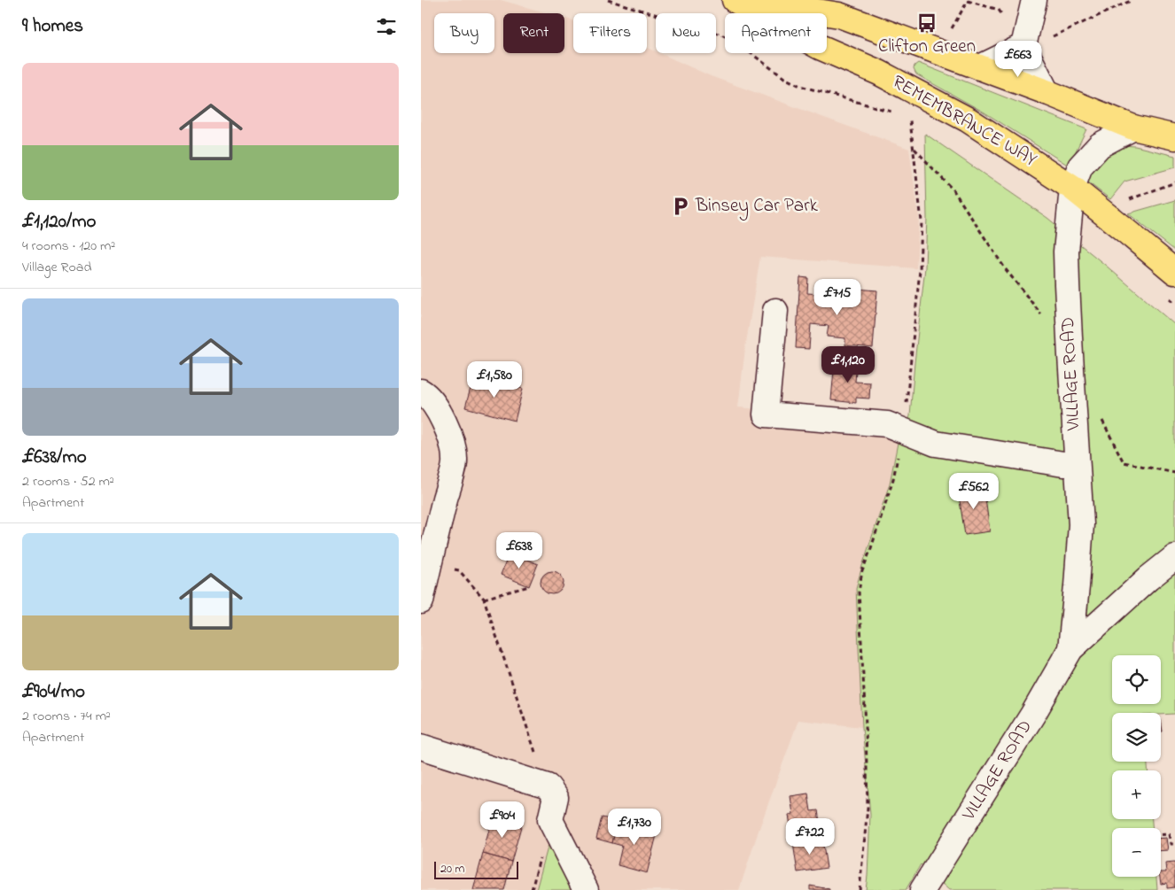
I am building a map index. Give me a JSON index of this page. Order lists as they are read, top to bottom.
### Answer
{
  "streets": {
    "highway": ["REMEMBRANCE WAY"],
    "street": ["VILLAGE ROAD"]
  },
  "crossings": [
    ["REMEMBRANCE WAY", "VILLAGE ROAD"]
  ],
  "places": {
    "bus stop": ["Clifton Green"],
    "parking": ["Binsey Car Park"]
  },
  "scale_bar": "20 m",
  "page": {
    "heading": "9 homes",
    "chip": [
      "Buy",
      "Rent",
      "Filters",
      "New",
      "Apartment"
    ],
    "price": [
      "£663",
      "£715",
      "£1,120",
      "£1,580",
      "£562",
      "£638",
      "£904",
      "£1,730",
      "£722"
    ],
    "list": [
      {
        "name": "£1,120/mo",
        "note": "4 rooms · 120 m² · Village Road"
      },
      {
        "name": "£638/mo",
        "note": "2 rooms · 52 m² · Apartment"
      },
      {
        "name": "£904/mo",
        "note": "2 rooms · 74 m² · Apartment"
      }
    ],
    "map_buttons": ["+", "−"],
    "scale": "20 m"
  }
}
